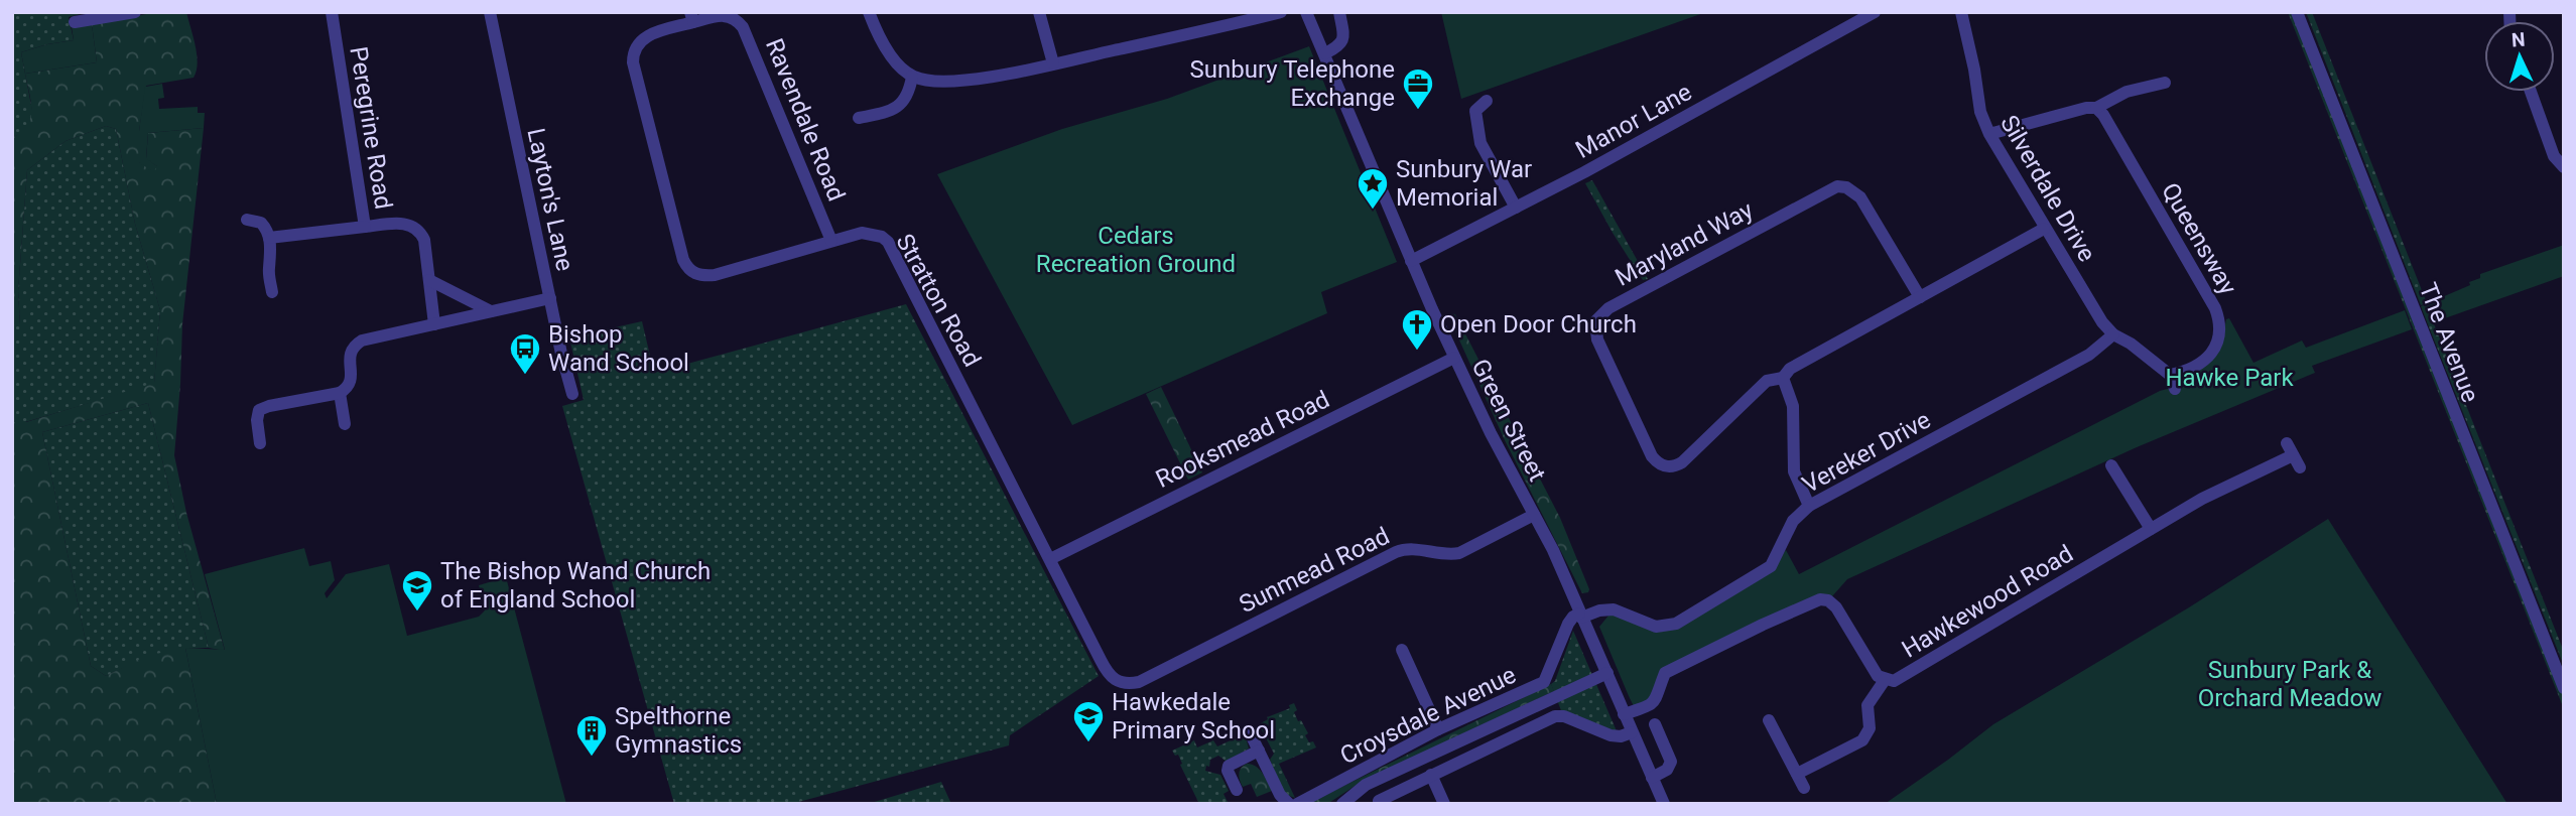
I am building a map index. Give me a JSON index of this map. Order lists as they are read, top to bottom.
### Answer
{
  "streets": {
    "street": [
      "Ravendale Road",
      "Manor Lane",
      "Peregrine Road",
      "Silverdale Drive",
      "Layton's Lane",
      "Queensway",
      "Maryland Way",
      "Stratton Road",
      "The Avenue",
      "Green Street",
      "Rooksmead Road",
      "Vereker Drive",
      "Sunmead Road",
      "Hawkewood Road",
      "Croysdale Avenue"
    ]
  },
  "crossings": [
    ["Ravendale Road", "Stratton Road"],
    ["Manor Lane", "Green Street"],
    ["Silverdale Drive", "Maryland Way"],
    ["Silverdale Drive", "Vereker Drive"],
    ["Stratton Road", "Rooksmead Road"],
    ["Stratton Road", "Sunmead Road"],
    ["Green Street", "Rooksmead Road"],
    ["Green Street", "Vereker Drive"],
    ["Green Street", "Sunmead Road"],
    ["Green Street", "Hawkewood Road"],
    ["Green Street", "Croysdale Avenue"],
    ["Vereker Drive", "Croysdale Avenue"]
  ],
  "parks": ["Cedars Recreation Ground", "Hawke Park", "Sunbury Park & Orchard Meadow"],
  "places": {
    "office": ["Sunbury Telephone Exchange"],
    "place": ["Sunbury War Memorial"],
    "church": ["Open Door Church"],
    "bus stop": ["Bishop Wand School"],
    "school or university": ["The Bishop Wand Church of England School", "Hawkedale Primary School"],
    "building": ["Spelthorne Gymnastics"]
  },
  "north": "top"
}
